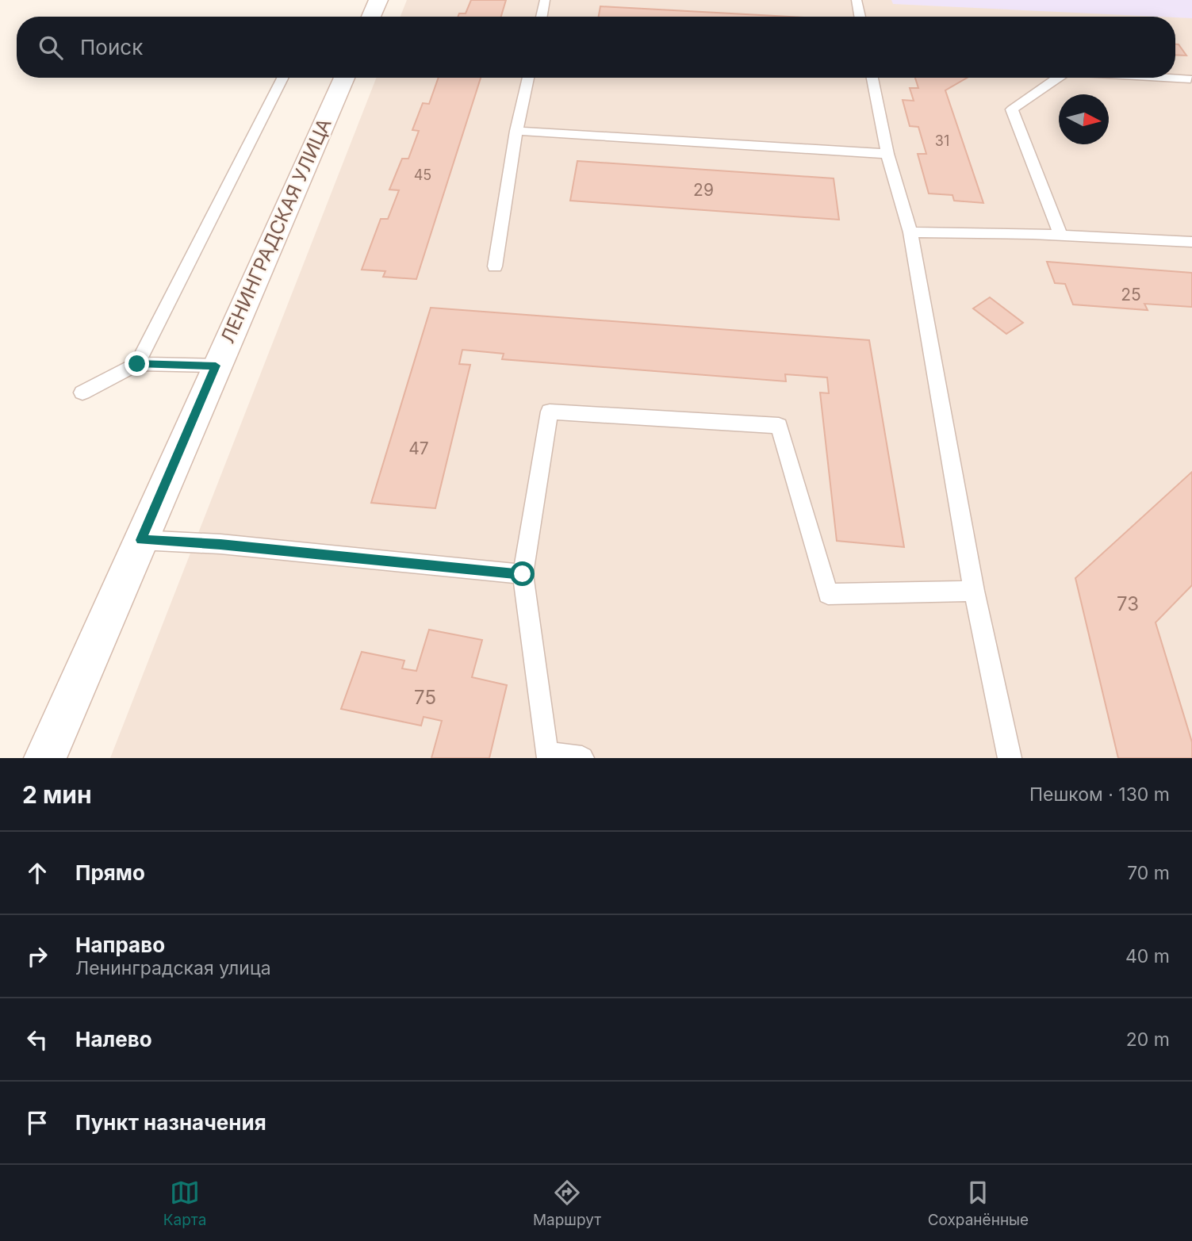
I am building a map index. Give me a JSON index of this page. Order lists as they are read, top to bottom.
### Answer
{
  "streets": {
    "street": ["ЛЕНИНГРАДСКАЯ УЛИЦА"]
  },
  "house_numbers": [
    "31",
    "45",
    "29",
    "25",
    "47",
    "73",
    "75"
  ],
  "north": "right",
  "page": {
    "search": "Поиск",
    "heading": ["2 мин", "Пешком · 130 m"],
    "list": [
      ["Прямо", "70 m"],
      ["Направо", "Ленинградская улица", "40 m"],
      ["Налево", "20 m"],
      "Пункт назначения"
    ],
    "nav": ["Карта", "Маршрут", "Сохранённые"]
  }
}
